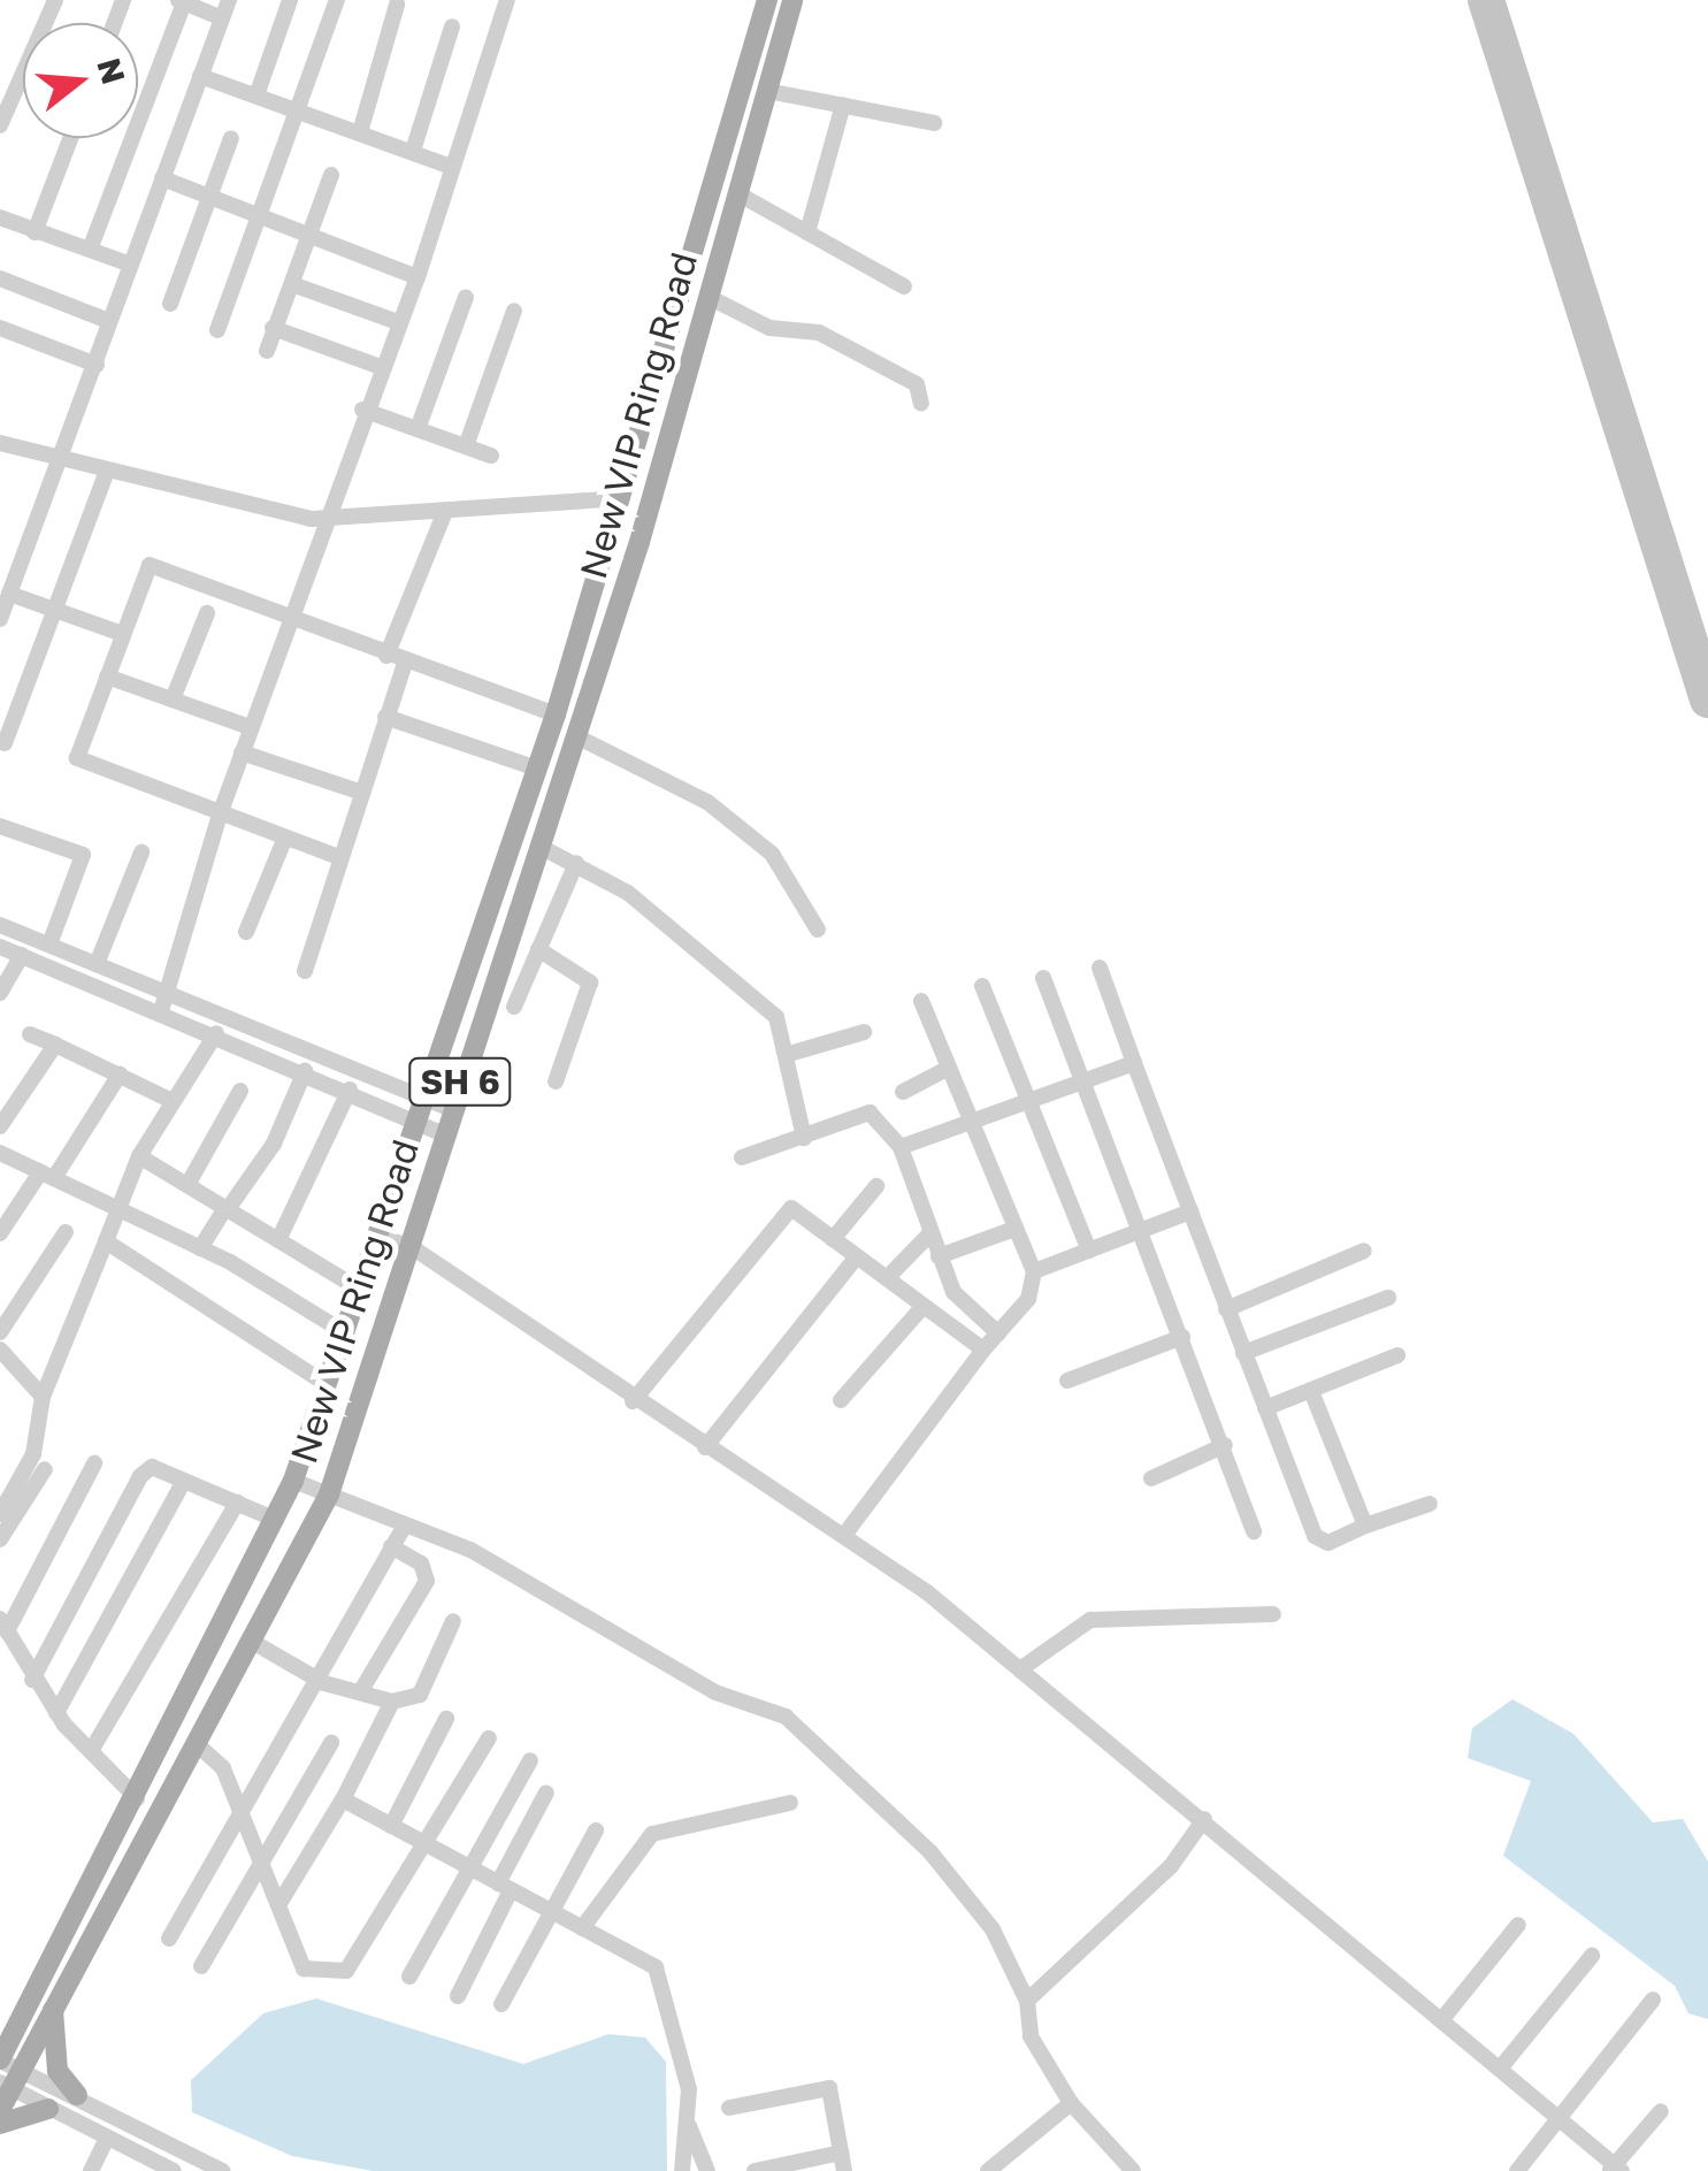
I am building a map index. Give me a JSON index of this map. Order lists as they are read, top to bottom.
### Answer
{
  "streets": {
    "main road": ["New VIP Ring Road", "SH 6"]
  },
  "north": "right"
}
